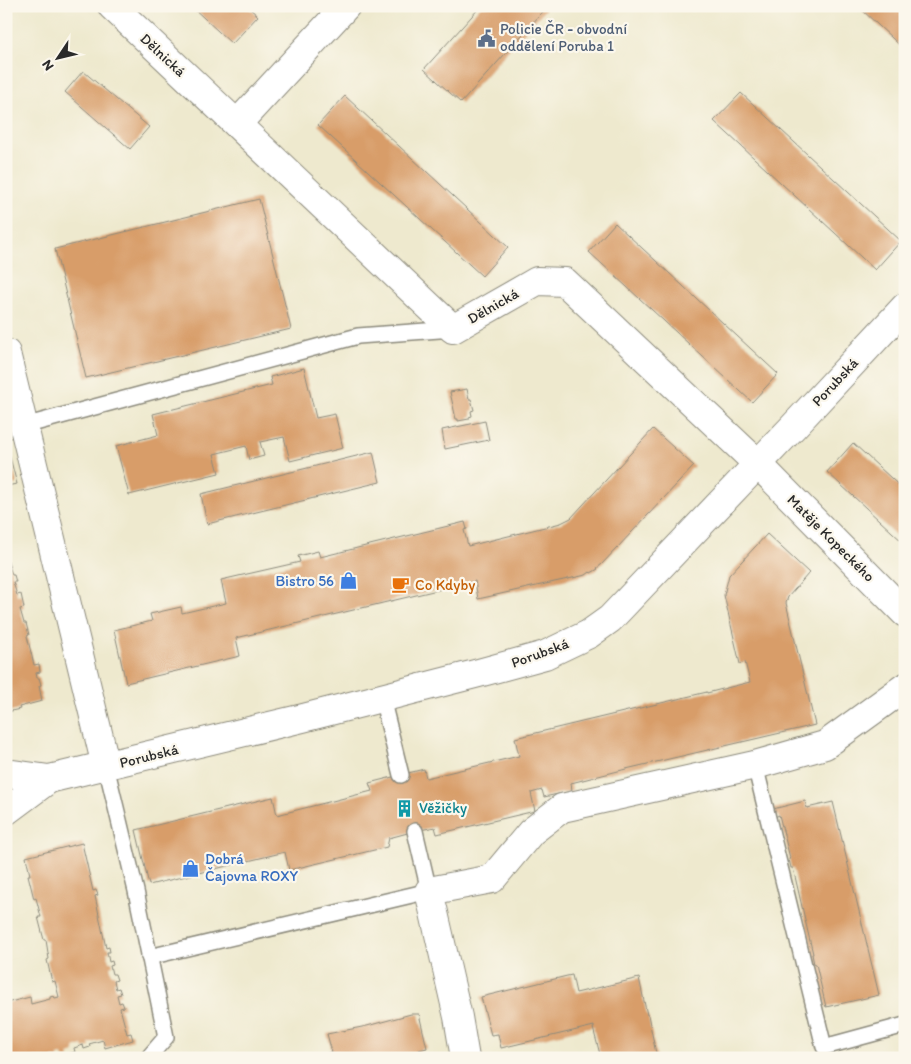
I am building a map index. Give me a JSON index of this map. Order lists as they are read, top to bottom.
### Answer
{
  "streets": {
    "street": ["Dělnická", "Porubská", "Matěje Kopeckého"]
  },
  "crossings": [
    ["Dělnická", "Porubská"],
    ["Dělnická", "Matěje Kopeckého"],
    ["Porubská", "Matěje Kopeckého"]
  ],
  "places": {
    "public building": ["Policie ČR - obvodní oddělení Poruba 1"],
    "shop": ["Bistro 56", "Dobrá Čajovna ROXY"],
    "cafe": ["Co Kdyby"],
    "building": ["Věžičky"]
  },
  "north": "bottom left"
}
